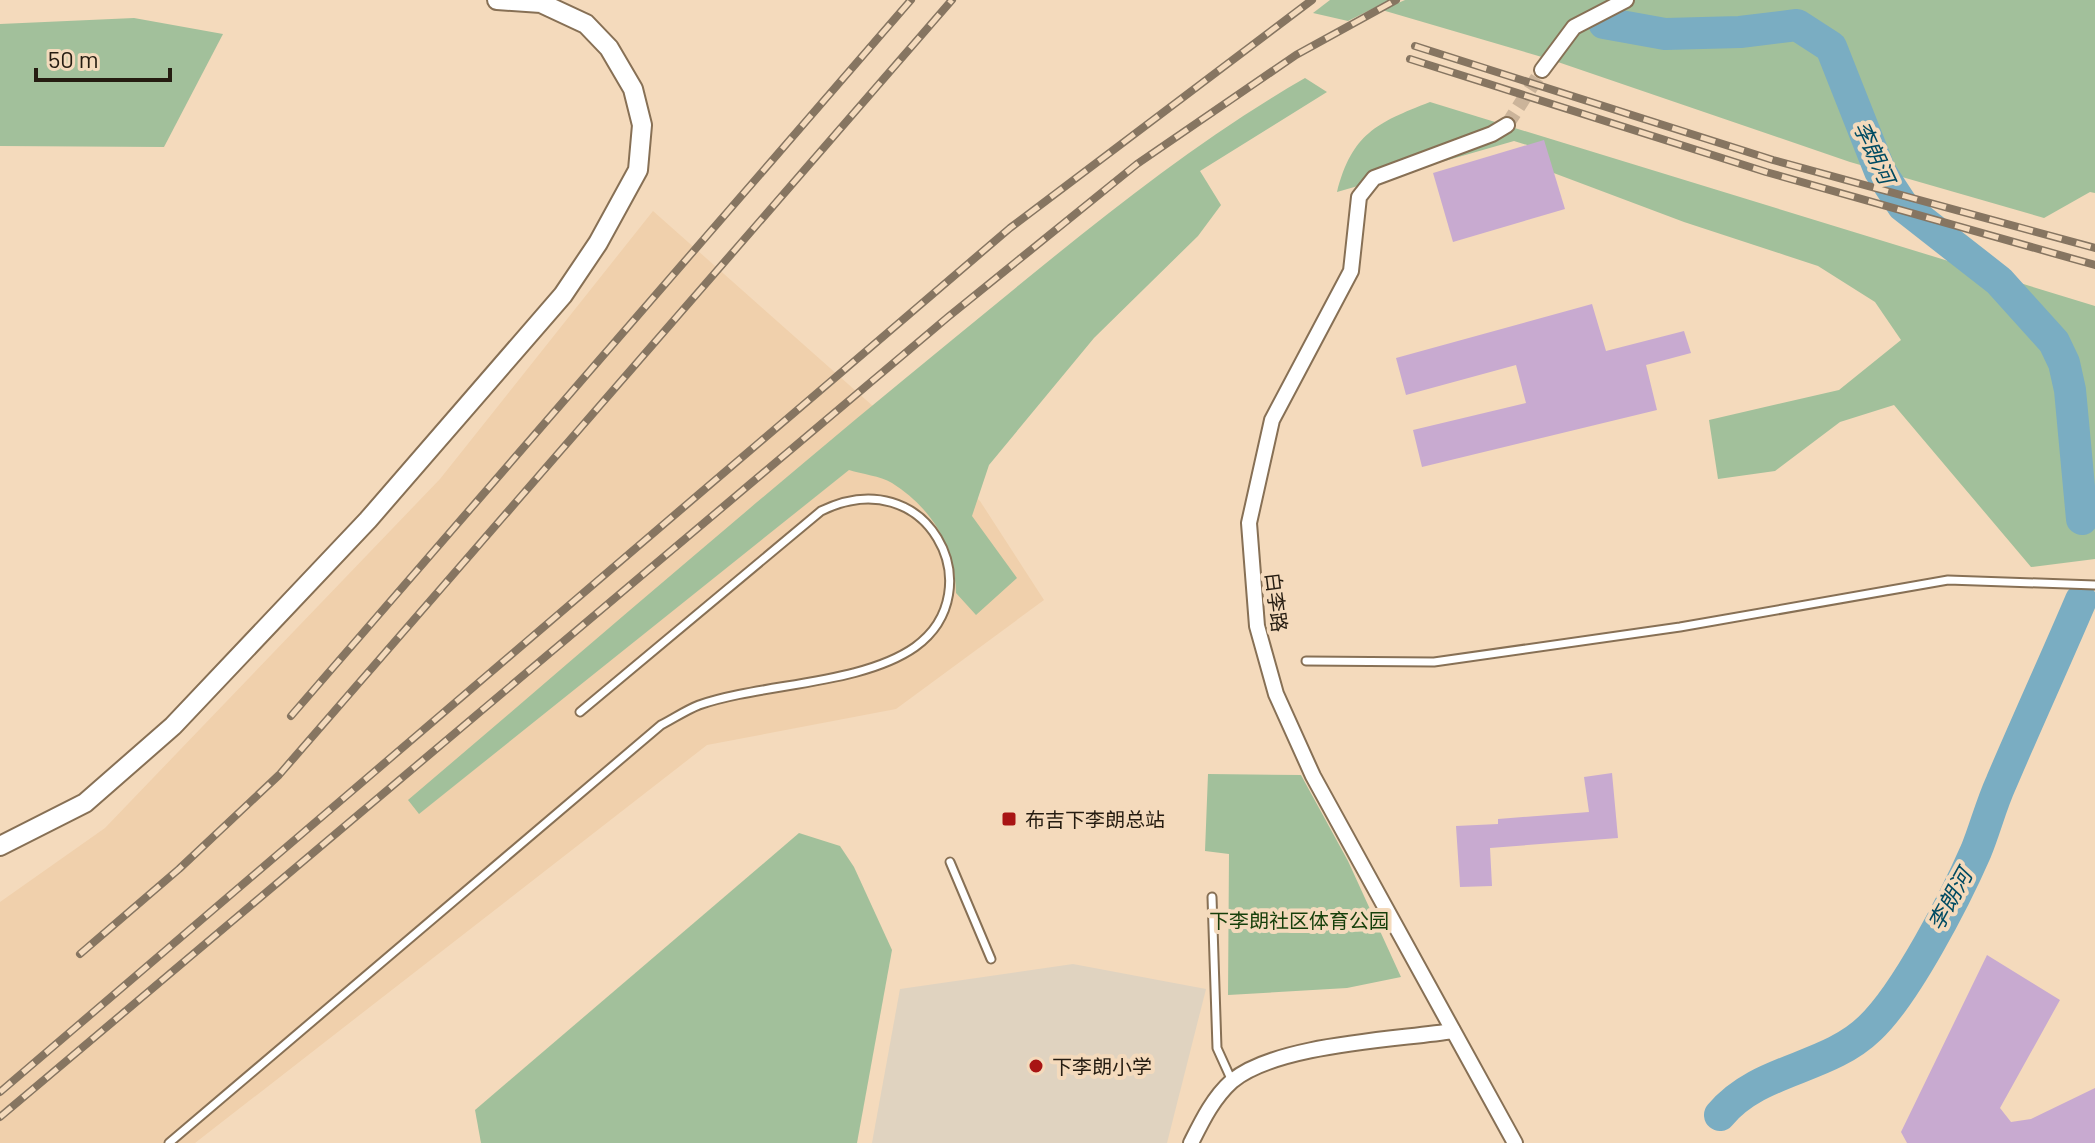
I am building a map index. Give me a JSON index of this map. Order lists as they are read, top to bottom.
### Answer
{
  "streets": {
    "street": ["白李路"]
  },
  "water": ["李朗河"],
  "parks": ["下李朗社区体育公园"],
  "places": {
    "transit": ["布吉下李朗总站"],
    "other": ["下李朗小学"]
  },
  "scale_bar": "50 m"
}
